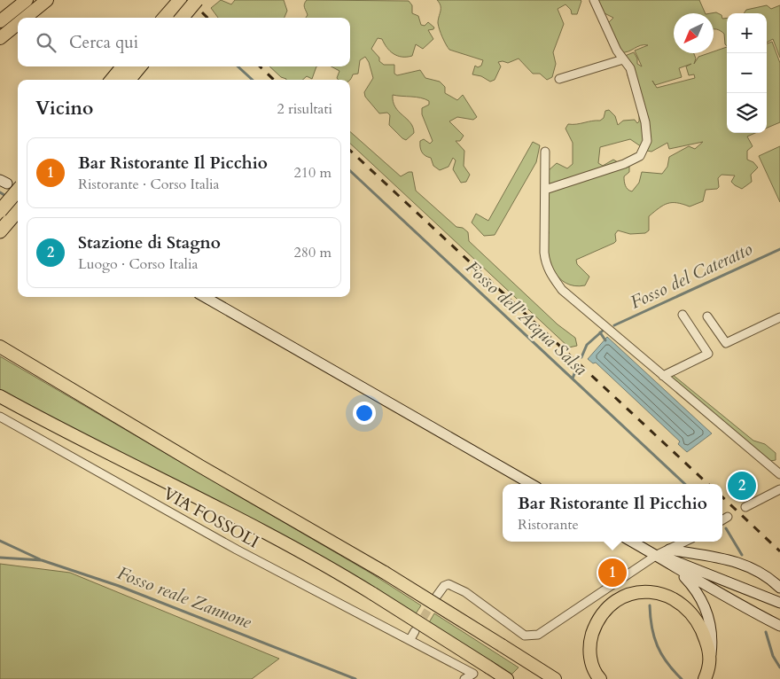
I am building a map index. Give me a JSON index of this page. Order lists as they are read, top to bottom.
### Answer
{
  "streets": {
    "street": ["VIA FOSSOLI"]
  },
  "water": ["Fosso del Cateratto", "Fosso dell'Acqua Salsa", "Fosso reale Zannone"],
  "north": "bottom left",
  "page": {
    "map_buttons": ["+", "−"],
    "search": "Cerca qui",
    "heading": ["Vicino", "2 risultati"],
    "list": [
      {
        "mark": "1",
        "name": "Bar Ristorante Il Picchio",
        "note": "Ristorante · Corso Italia",
        "value": "210 m"
      },
      {
        "mark": "2",
        "name": "Stazione di Stagno",
        "note": "Luogo · Corso Italia",
        "value": "280 m"
      }
    ],
    "pins": ["2", "1"],
    "popup": ["Bar Ristorante Il Picchio", "Ristorante"]
  }
}
